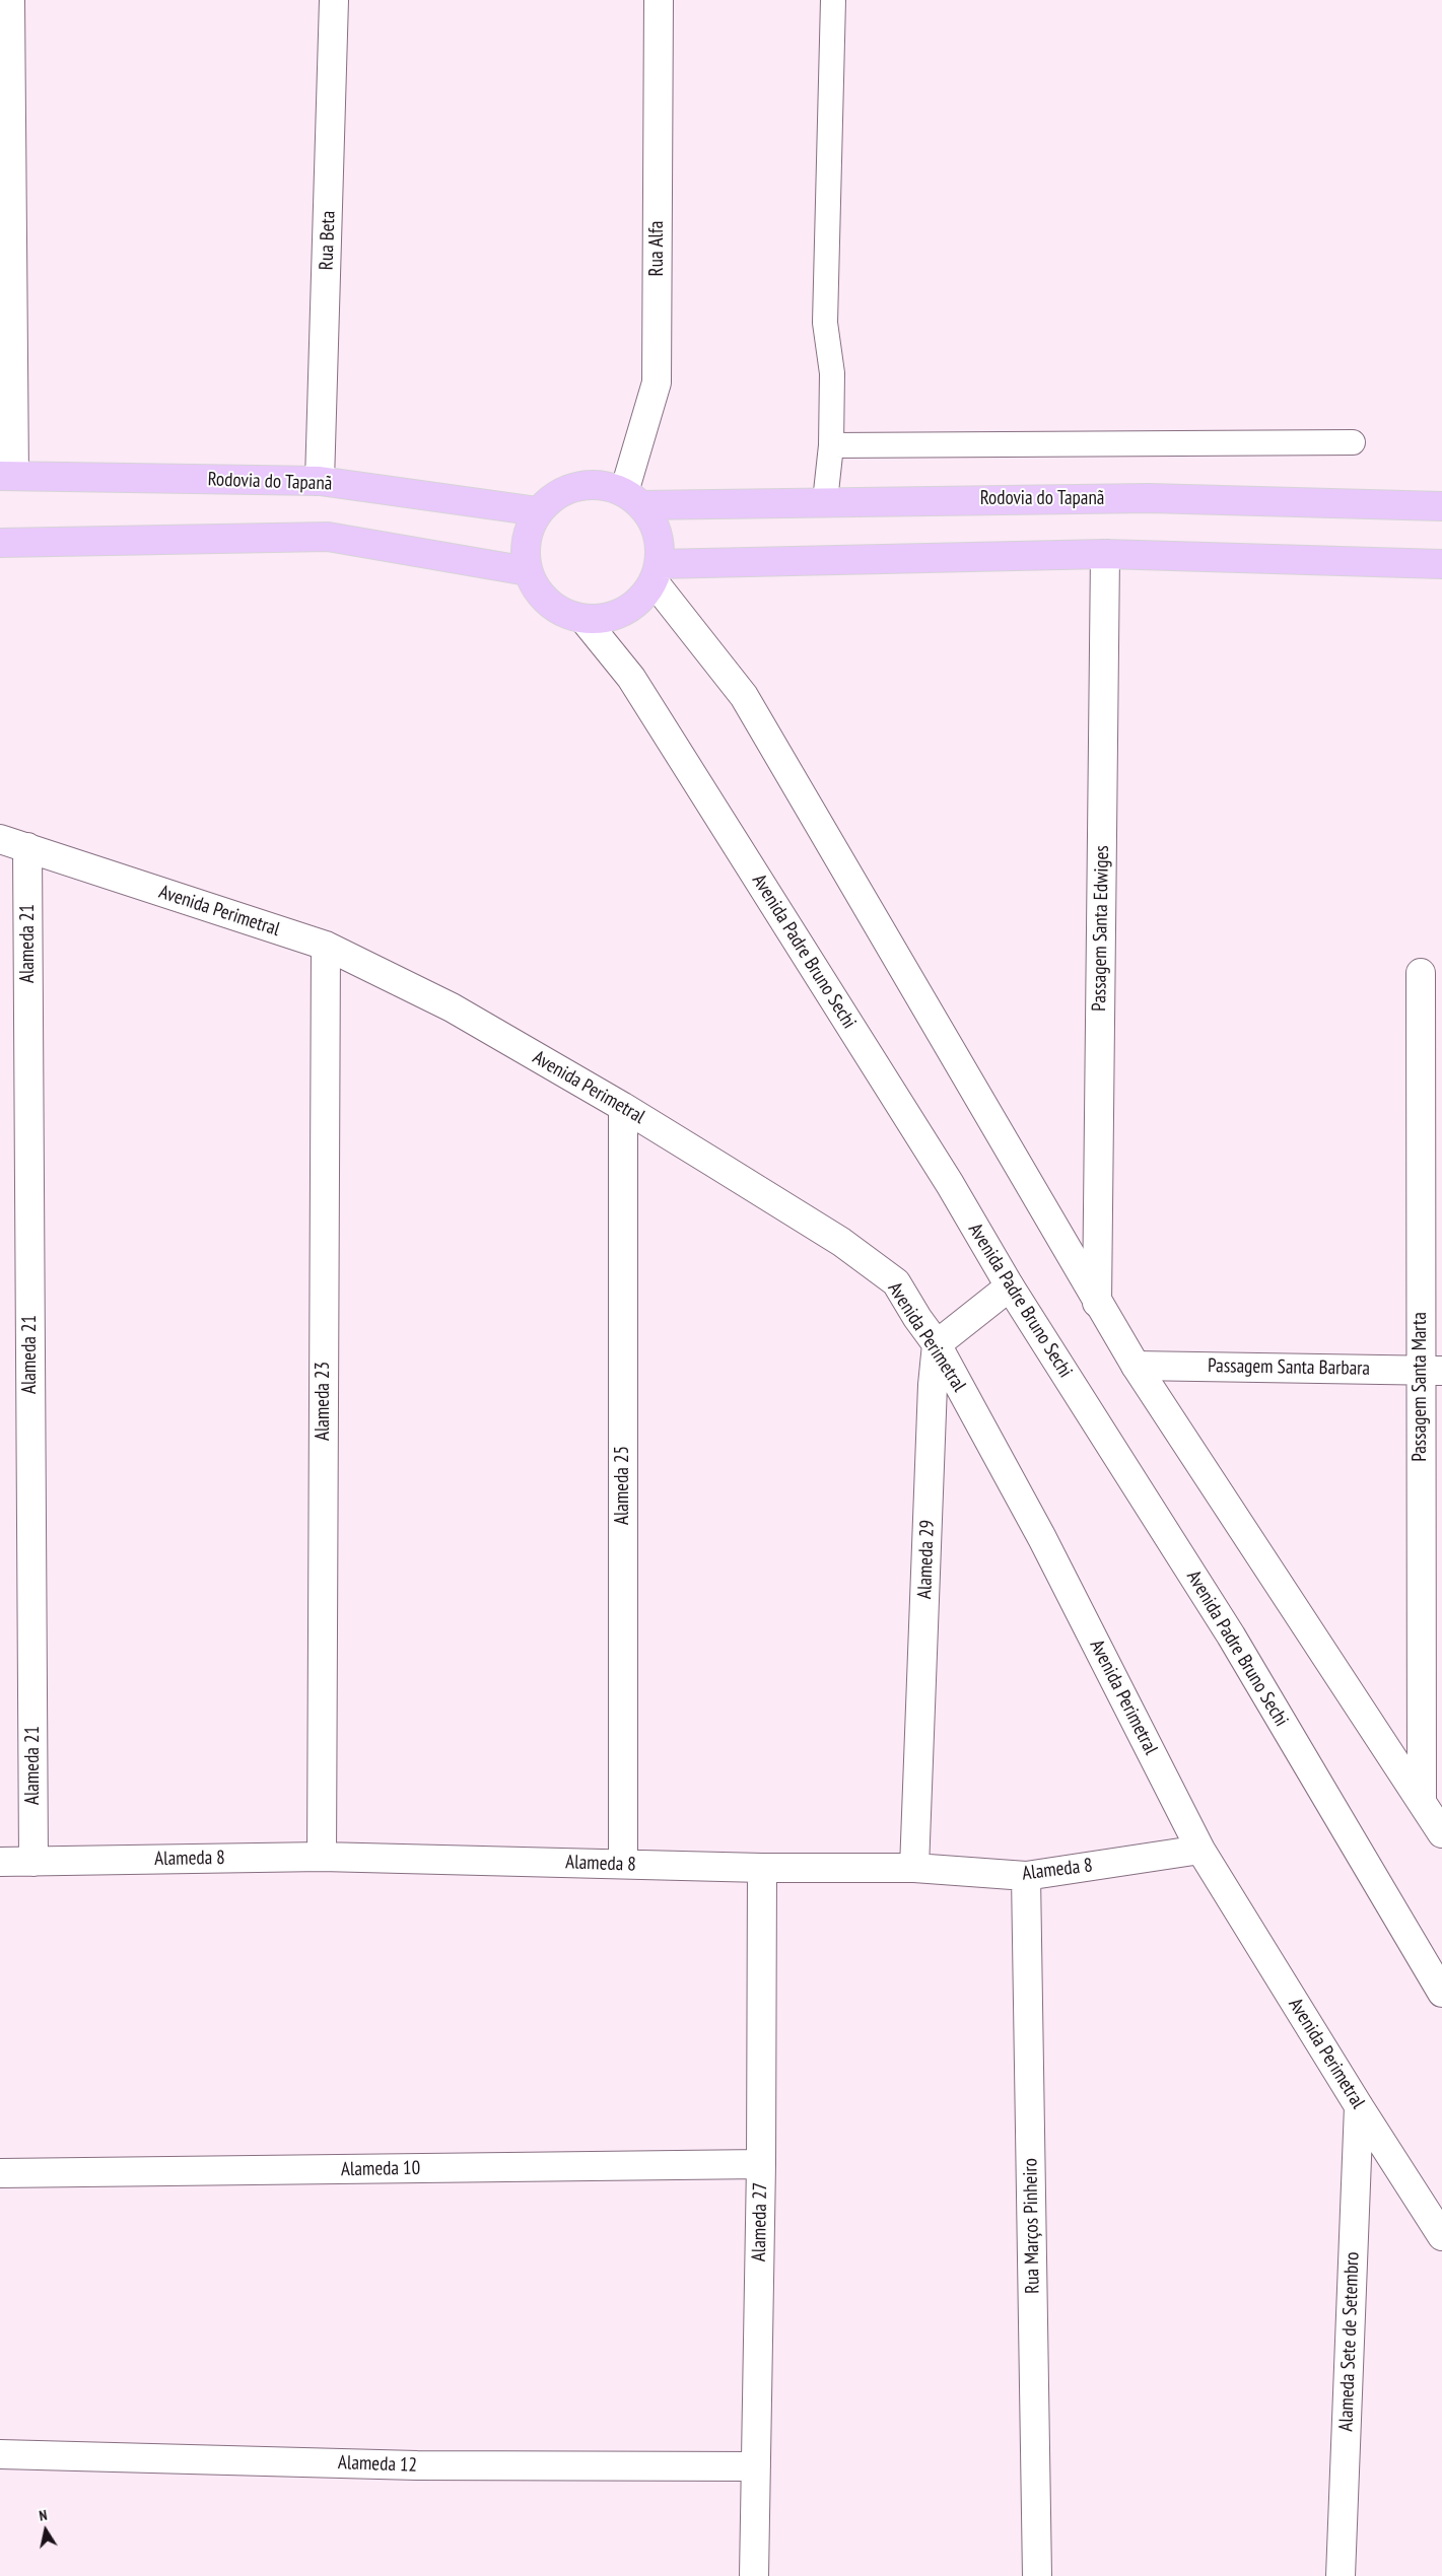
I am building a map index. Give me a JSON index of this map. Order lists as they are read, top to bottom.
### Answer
{
  "streets": {
    "main road": ["Rodovia do Tapanã"],
    "street": [
      "Rua Beta",
      "Rua Alfa",
      "Avenida Perimetral",
      "Passagem Santa Edwiges",
      "Alameda 21",
      "Avenida Padre Bruno Sechi",
      "Passagem Santa Barbara",
      "Passagem Santa Marta",
      "Alameda 23",
      "Alameda 25",
      "Alameda 29",
      "Alameda 8",
      "Alameda 10",
      "Alameda 27",
      "Rua Marços Pinheiro",
      "Alameda Sete de Setembro",
      "Alameda 12"
    ]
  },
  "crossings": [
    ["Rua Beta", "Rodovia do Tapanã"],
    ["Rua Alfa", "Rodovia do Tapanã"],
    ["Rua Alfa", "Avenida Padre Bruno Sechi"],
    ["Rodovia do Tapanã", "Avenida Padre Bruno Sechi"],
    ["Avenida Perimetral", "Alameda 21"],
    ["Avenida Perimetral", "Alameda 23"],
    ["Avenida Perimetral", "Alameda 25"],
    ["Avenida Perimetral", "Alameda 29"],
    ["Avenida Perimetral", "Alameda 8"],
    ["Avenida Perimetral", "Alameda Sete de Setembro"],
    ["Alameda 21", "Alameda 8"],
    ["Passagem Santa Barbara", "Passagem Santa Marta"],
    ["Alameda 23", "Alameda 8"],
    ["Alameda 25", "Alameda 8"],
    ["Alameda 29", "Alameda 8"],
    ["Alameda 8", "Alameda 27"],
    ["Alameda 8", "Rua Marços Pinheiro"],
    ["Alameda 10", "Alameda 27"],
    ["Alameda 27", "Alameda 12"]
  ],
  "north": "top"
}
